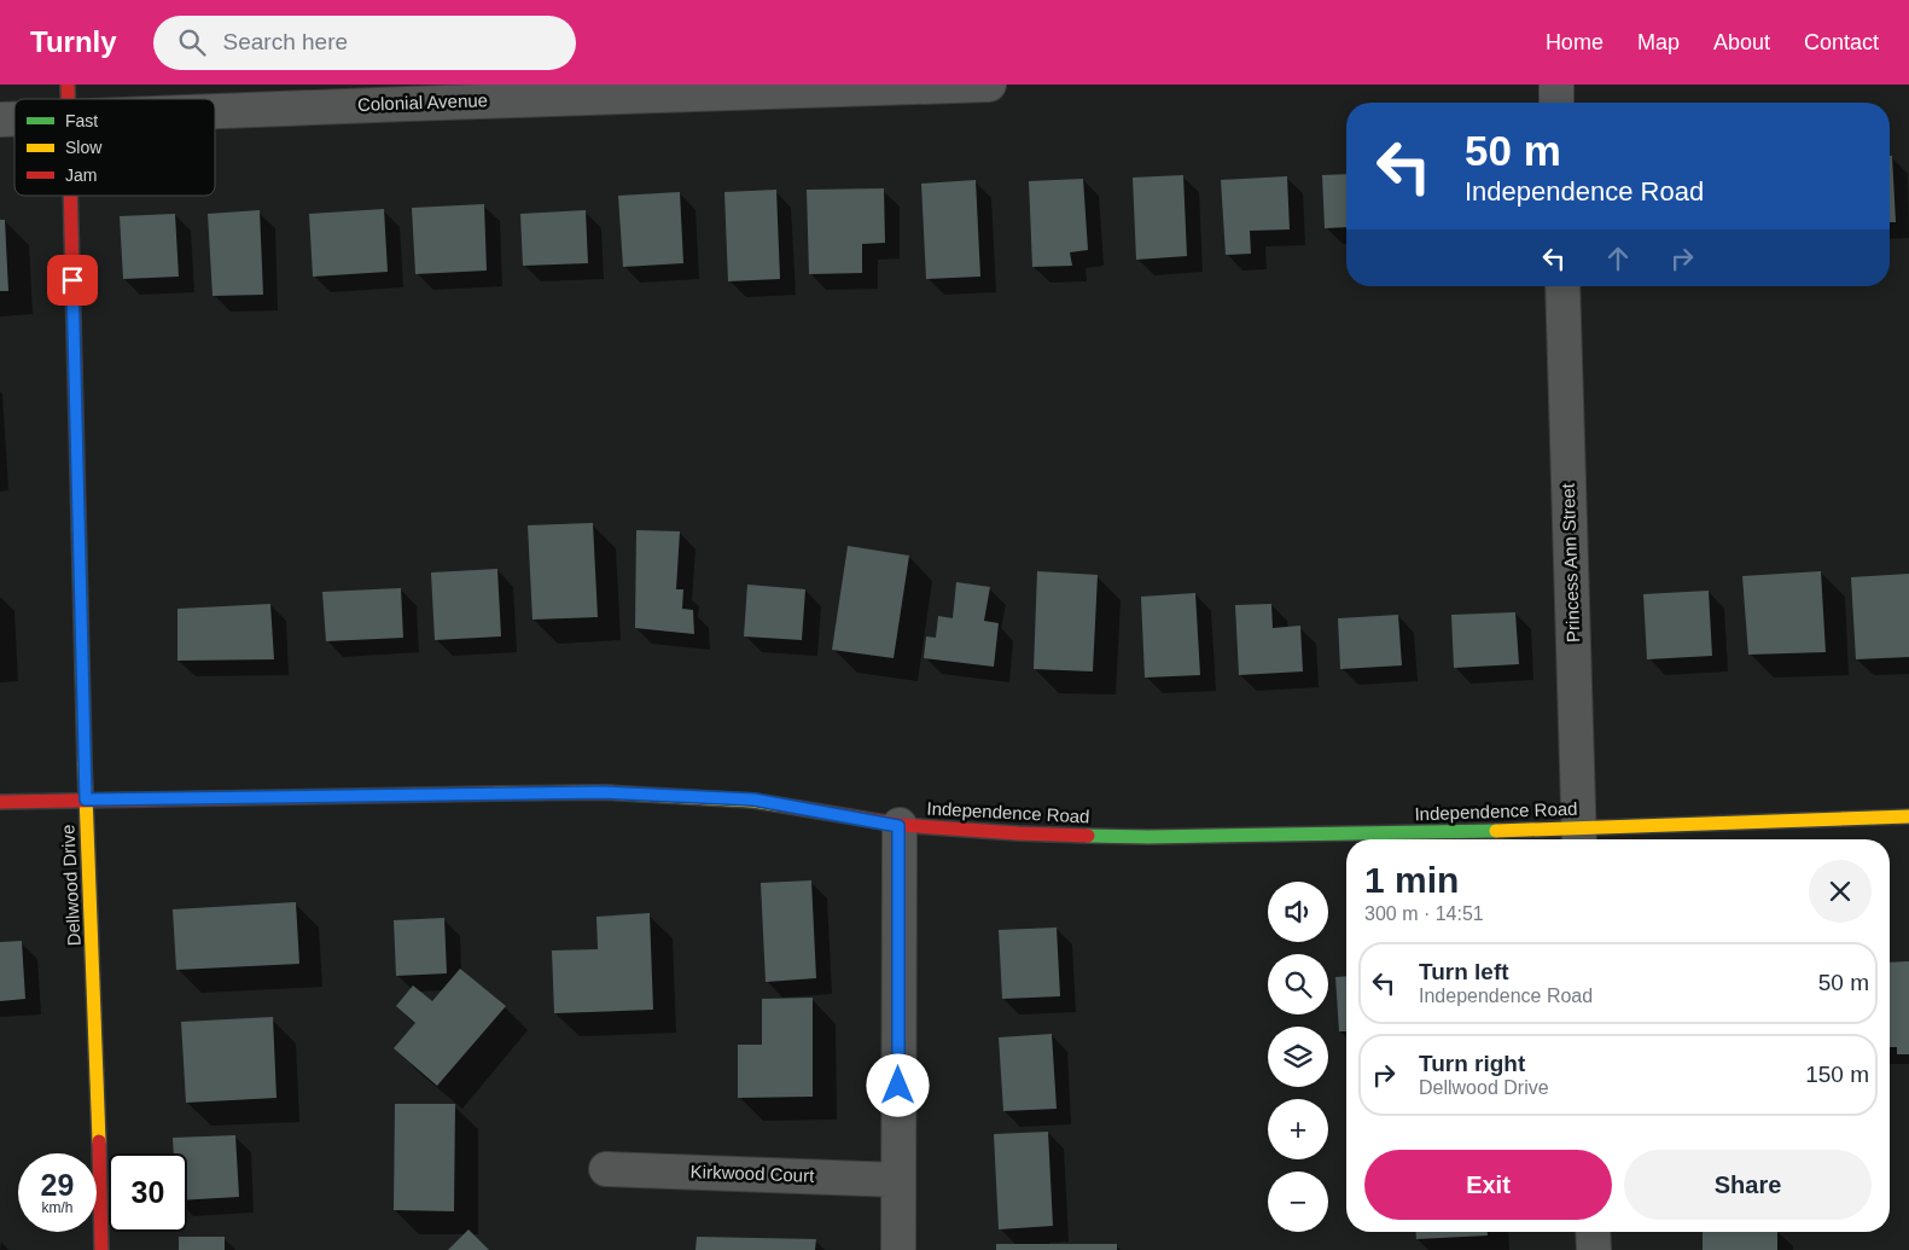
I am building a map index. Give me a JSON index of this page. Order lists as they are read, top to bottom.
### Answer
{
  "streets": {
    "street": [
      "Colonial Avenue",
      "Princess Ann Street",
      "Independence Road",
      "Dellwood Drive",
      "Kirkwood Court"
    ]
  },
  "crossings": [
    ["Princess Ann Street", "Independence Road"],
    ["Independence Road", "Dellwood Drive"]
  ],
  "legend": ["Fast", "Slow", "Jam"],
  "page": {
    "header": "Turnly",
    "search": "Search here",
    "nav": [
      "Home",
      "Map",
      "About",
      "Contact"
    ],
    "turn": ["50 m", "Independence Road"],
    "heading": ["1 min", "300 m · 14:51"],
    "map_buttons": ["+", "−"],
    "list": [
      {
        "name": "Turn left",
        "note": "Independence Road",
        "value": "50 m"
      },
      {
        "name": "Turn right",
        "note": "Dellwood Drive",
        "value": "150 m"
      }
    ],
    "buttons": ["Exit", "Share"],
    "speed": "29 km/h",
    "limit": "30"
  }
}
